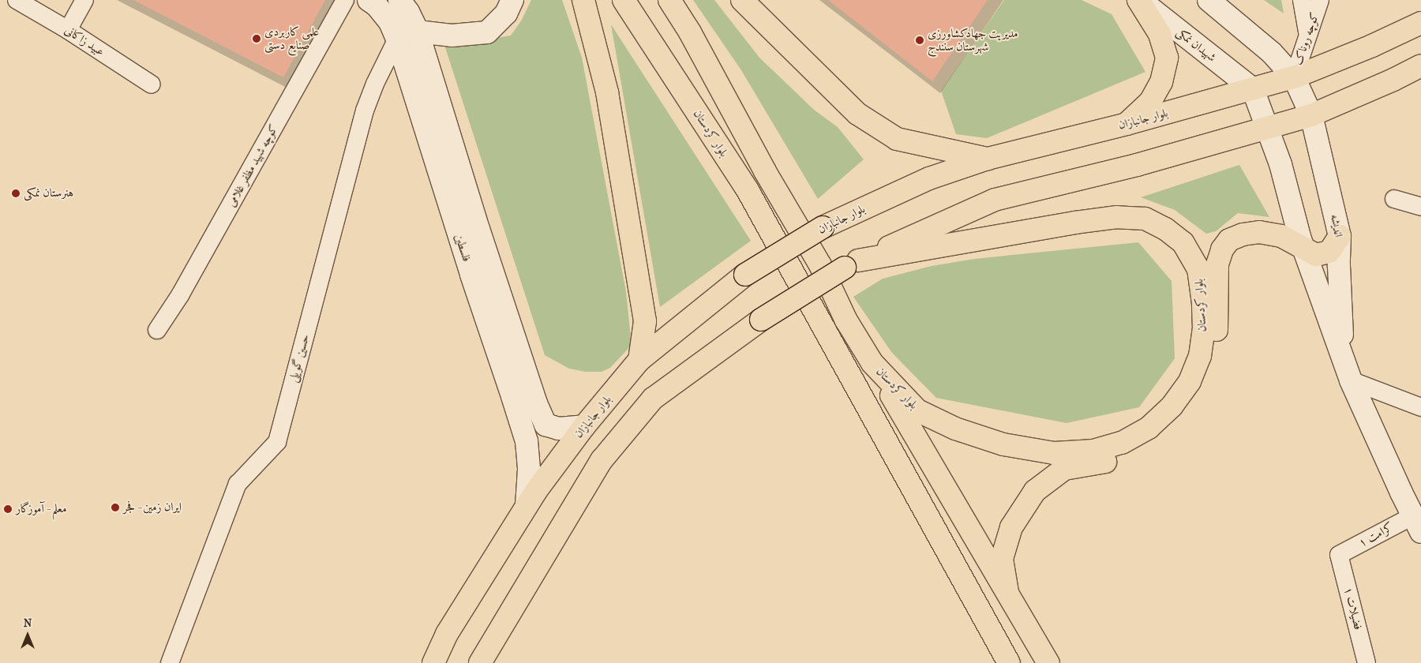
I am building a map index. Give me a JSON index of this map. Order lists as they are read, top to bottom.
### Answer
{
  "streets": {
    "main road": ["بلوار جانبازان", "بلوار کردستان"],
    "street": [
      "کوچه روناک",
      "عبید زاکانی",
      "شهیدان نمکی",
      "کوچه شهید مظفر غلامی",
      "اندیشه",
      "فلسطین",
      "حسین گویلی",
      "کرامت ۱",
      "فضیلات ۱"
    ]
  },
  "crossings": [
    ["کوچه روناک", "بلوار جانبازان"],
    ["کوچه روناک", "اندیشه"],
    ["شهیدان نمکی", "بلوار جانبازان"],
    ["شهیدان نمکی", "اندیشه"],
    ["بلوار جانبازان", "اندیشه"],
    ["بلوار جانبازان", "فلسطین"],
    ["اندیشه", "کرامت ۱"],
    ["فلسطین", "حسین گویلی"],
    ["کرامت ۱", "فضیلات ۱"]
  ],
  "places": [
    "علمی کاربردی صنایع دستی",
    "مدیریت جهادکشاورزی شهرستان سنندج",
    "هنرستان نمکی",
    "ایران زمین - فجر",
    "معلم - آموزگار"
  ],
  "north": "top"
}
